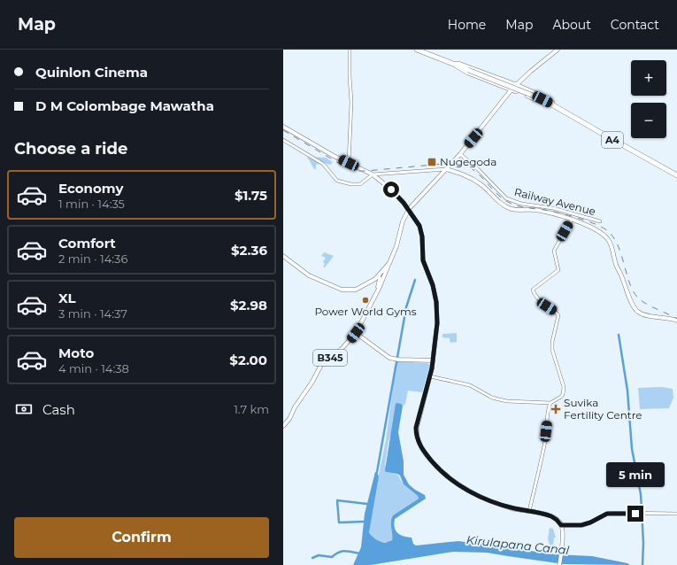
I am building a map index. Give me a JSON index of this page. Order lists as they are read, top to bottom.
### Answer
{
  "streets": {
    "highway": ["A4"],
    "main road": ["B345"],
    "street": ["Railway Avenue"]
  },
  "water": ["Kirulapana Canal"],
  "places": {
    "transit": ["Nugegoda"],
    "other": ["Power World Gyms"],
    "health": ["Suvika Fertility Centre"]
  },
  "page": {
    "header": "Map",
    "nav": [
      "Home",
      "Map",
      "About",
      "Contact"
    ],
    "banner": ["Quinlon Cinema", "D M Colombage Mawatha"],
    "map_buttons": ["+", "−"],
    "heading": "Choose a ride",
    "list": [
      {
        "name": "Economy",
        "note": "1 min · 14:35",
        "value": "$1.75"
      },
      {
        "name": "Comfort",
        "note": "2 min · 14:36",
        "value": "$2.36"
      },
      {
        "name": "XL",
        "note": "3 min · 14:37",
        "value": "$2.98"
      },
      {
        "name": "Moto",
        "note": "4 min · 14:38",
        "value": "$2.00"
      }
    ],
    "pay": ["Cash", "1.7 km"],
    "bubble": "5 min",
    "buttons": "Confirm"
  }
}
